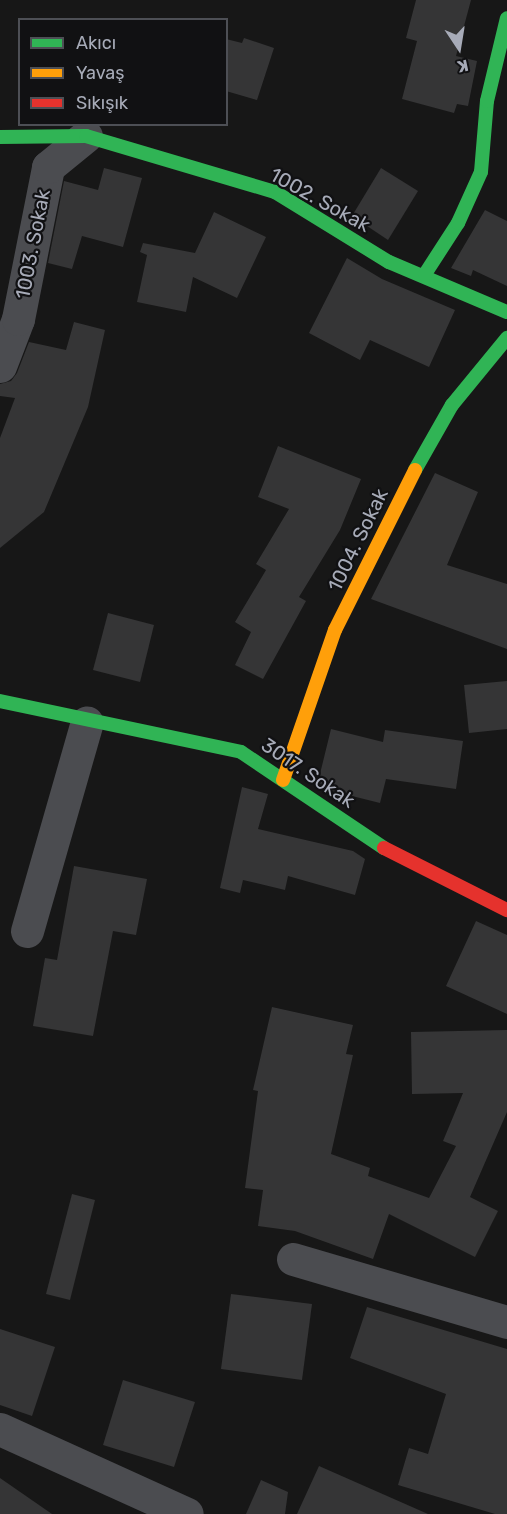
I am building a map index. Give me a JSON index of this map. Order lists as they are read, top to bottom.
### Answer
{
  "streets": {
    "street": [
      "1002. Sokak",
      "1003. Sokak",
      "1004. Sokak",
      "3017. Sokak"
    ]
  },
  "crossings": [
    ["1002. Sokak", "1003. Sokak"],
    ["1004. Sokak", "3017. Sokak"]
  ],
  "legend": ["Akıcı", "Yavaş", "Sıkışık"],
  "north": "bottom"
}
